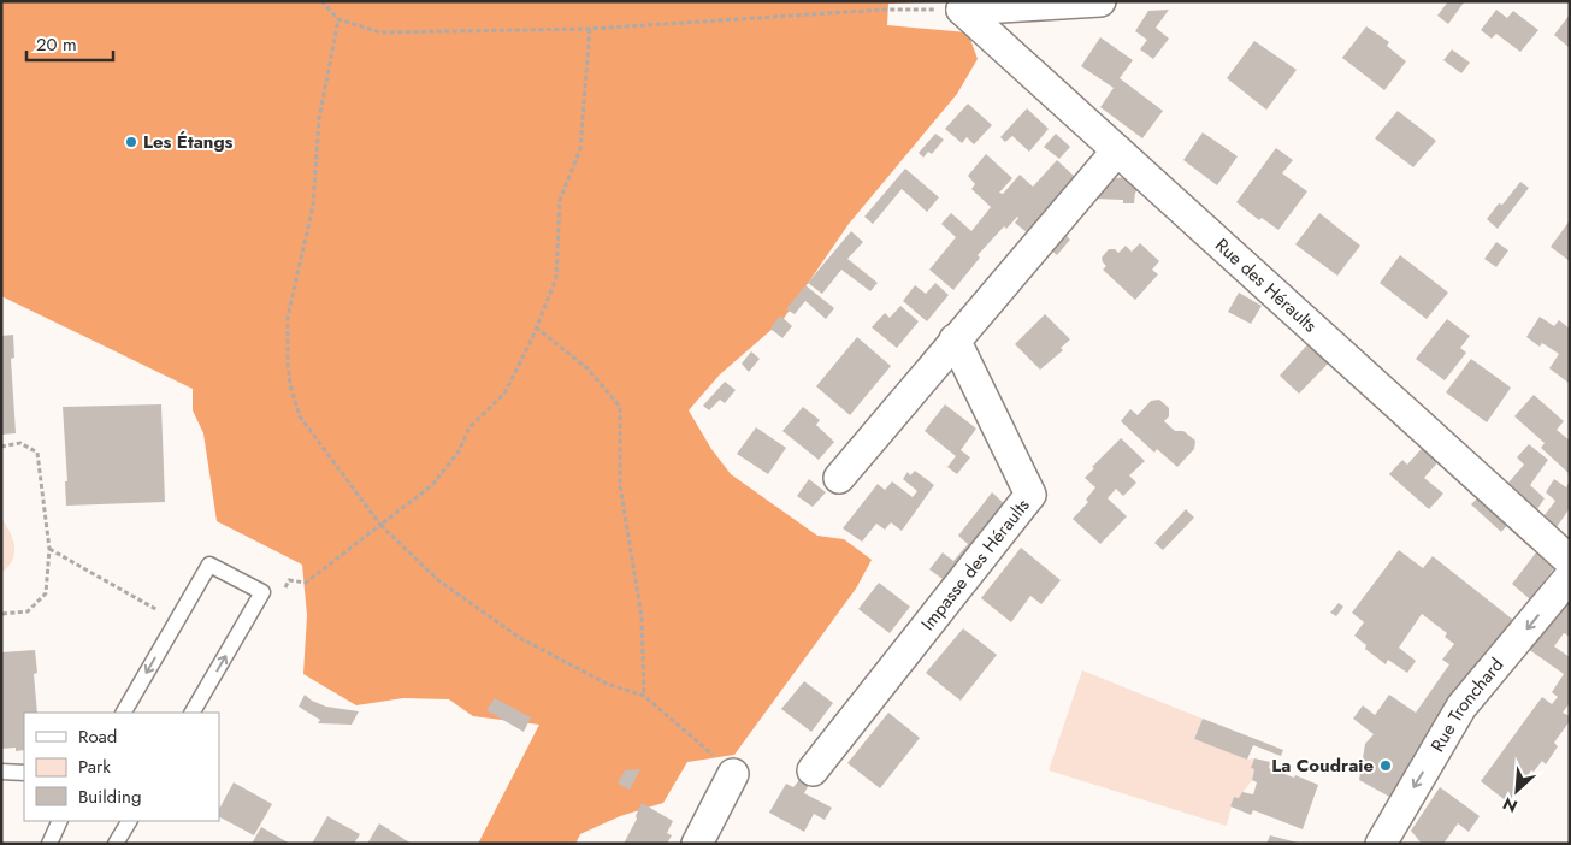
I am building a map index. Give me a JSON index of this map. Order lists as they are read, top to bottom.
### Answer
{
  "streets": {
    "street": ["Rue des Héraults", "Impasse des Héraults", "Rue Tronchard"]
  },
  "one_way": ["Rue Tronchard"],
  "places": ["Les Étangs", "La Coudraie"],
  "legend": ["Road", "Park", "Building"],
  "scale_bar": "20 m",
  "north": "bottom left"
}
